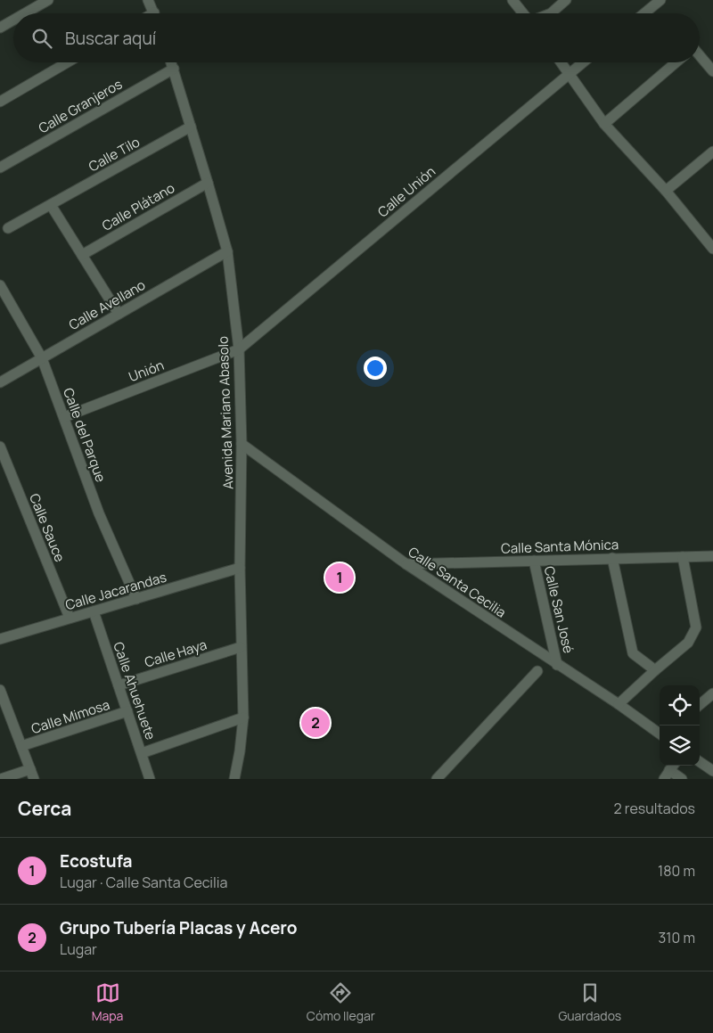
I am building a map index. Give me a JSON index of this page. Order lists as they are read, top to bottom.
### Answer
{
  "streets": {
    "street": [
      "Calle Granjeros",
      "Calle Tilo",
      "Calle Unión",
      "Calle Plátano",
      "Calle Avellano",
      "Unión",
      "Avenida Mariano Abasolo",
      "Calle del Parque",
      "Calle Sauce",
      "Calle Santa Mónica",
      "Calle Santa Cecilia",
      "Calle Jacarandas",
      "Calle San José",
      "Calle Haya",
      "Calle Ahuehuete",
      "Calle Mimosa"
    ]
  },
  "crossings": [
    ["Calle Granjeros", "Avenida Mariano Abasolo"],
    ["Calle Tilo", "Avenida Mariano Abasolo"],
    ["Calle Unión", "Unión"],
    ["Calle Unión", "Avenida Mariano Abasolo"],
    ["Calle Plátano", "Avenida Mariano Abasolo"],
    ["Calle Avellano", "Avenida Mariano Abasolo"],
    ["Calle Avellano", "Calle del Parque"],
    ["Unión", "Avenida Mariano Abasolo"],
    ["Unión", "Calle del Parque"],
    ["Avenida Mariano Abasolo", "Calle Santa Cecilia"],
    ["Avenida Mariano Abasolo", "Calle Jacarandas"],
    ["Avenida Mariano Abasolo", "Calle Haya"],
    ["Calle del Parque", "Calle Jacarandas"],
    ["Calle Sauce", "Calle Jacarandas"],
    ["Calle Santa Mónica", "Calle Santa Cecilia"],
    ["Calle Santa Mónica", "Calle San José"],
    ["Calle Santa Cecilia", "Calle San José"],
    ["Calle Jacarandas", "Calle Ahuehuete"],
    ["Calle Haya", "Calle Ahuehuete"],
    ["Calle Ahuehuete", "Calle Mimosa"]
  ],
  "page": {
    "search": "Buscar aquí",
    "pins": ["1", "2"],
    "heading": ["Cerca", "2 resultados"],
    "list": [
      {
        "mark": "1",
        "name": "Ecostufa",
        "note": "Lugar · Calle Santa Cecilia",
        "value": "180 m"
      },
      {
        "mark": "2",
        "name": "Grupo Tubería Placas y Acero",
        "note": "Lugar",
        "value": "310 m"
      }
    ],
    "nav": ["Mapa", "Cómo llegar", "Guardados"]
  }
}
